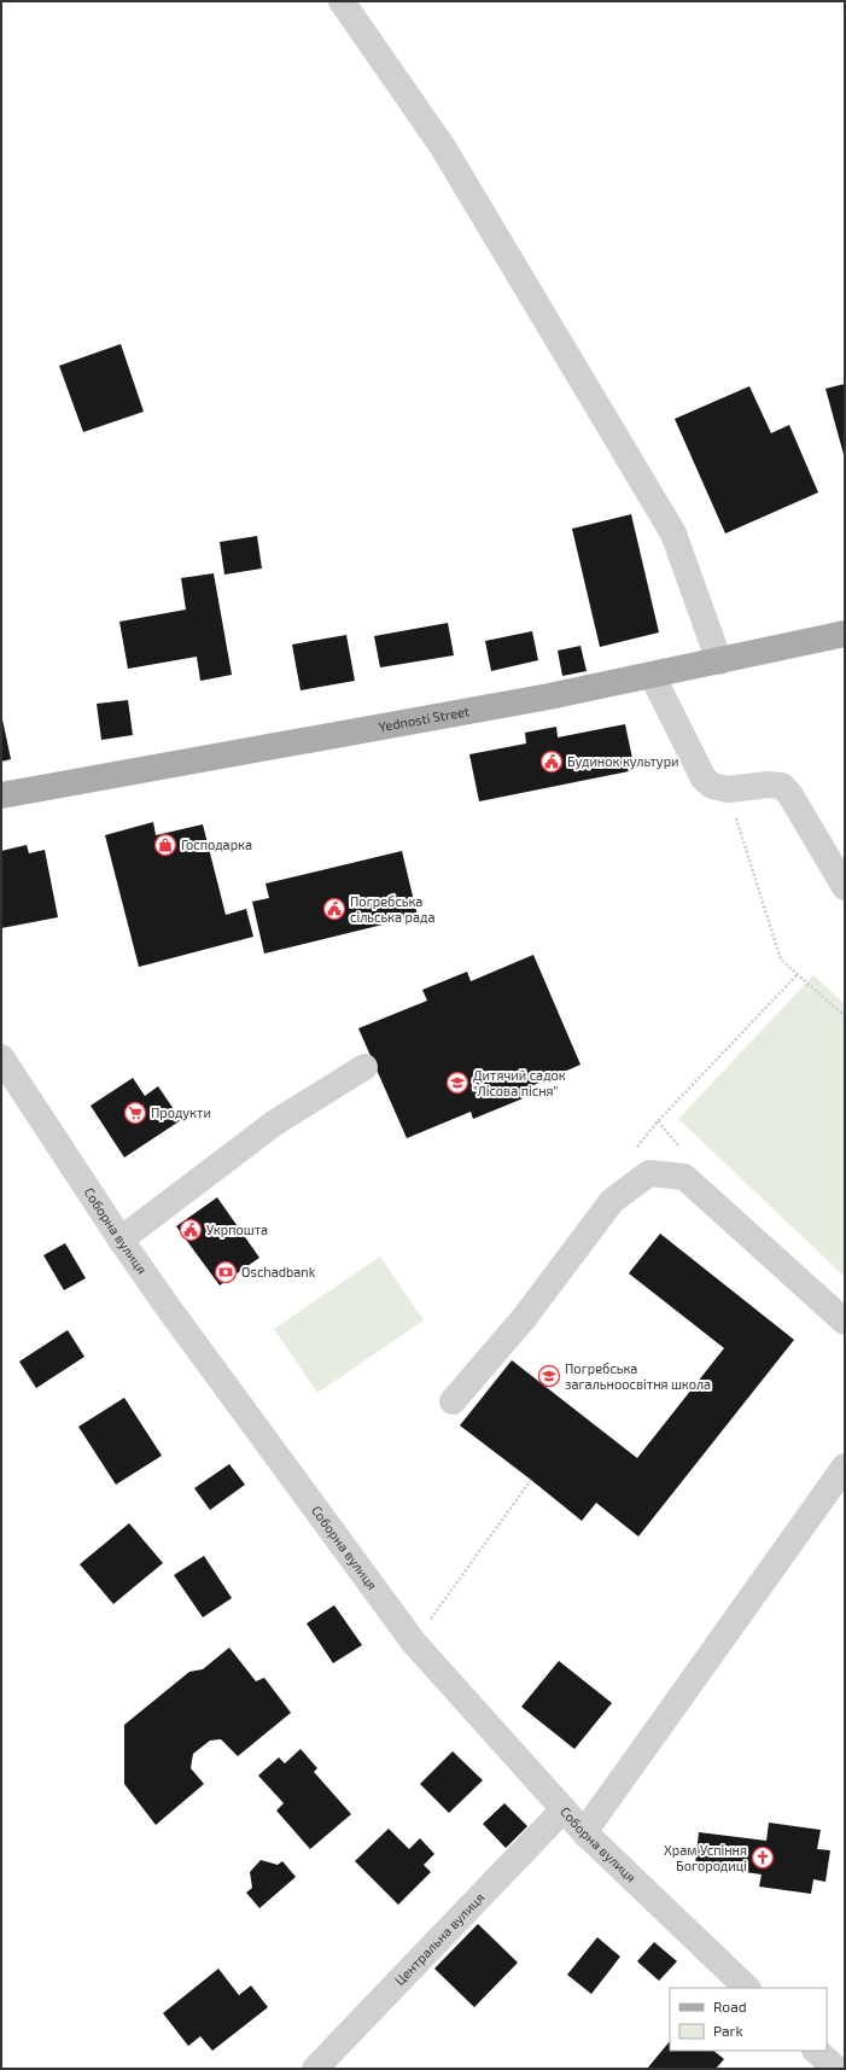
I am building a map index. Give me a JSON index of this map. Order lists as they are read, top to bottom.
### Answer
{
  "streets": {
    "main road": ["Yednosti Street"],
    "street": ["Соборна вулиця", "Центральна вулиця"]
  },
  "crossings": [
    ["Соборна вулиця", "Центральна вулиця"]
  ],
  "places": {
    "public building": ["Будинок культури", "Погребська сільська рада", "Укрпошта"],
    "shop": ["Господарка"],
    "school or university": ["Дитячий садок \"Лісова пісня\"", "Погребська загальноосвітня школа"],
    "supermarket": ["Продукти"],
    "bank": ["Oschadbank"],
    "church": ["Храм Успіння Богородиці"]
  },
  "legend": ["Road", "Park"]
}
